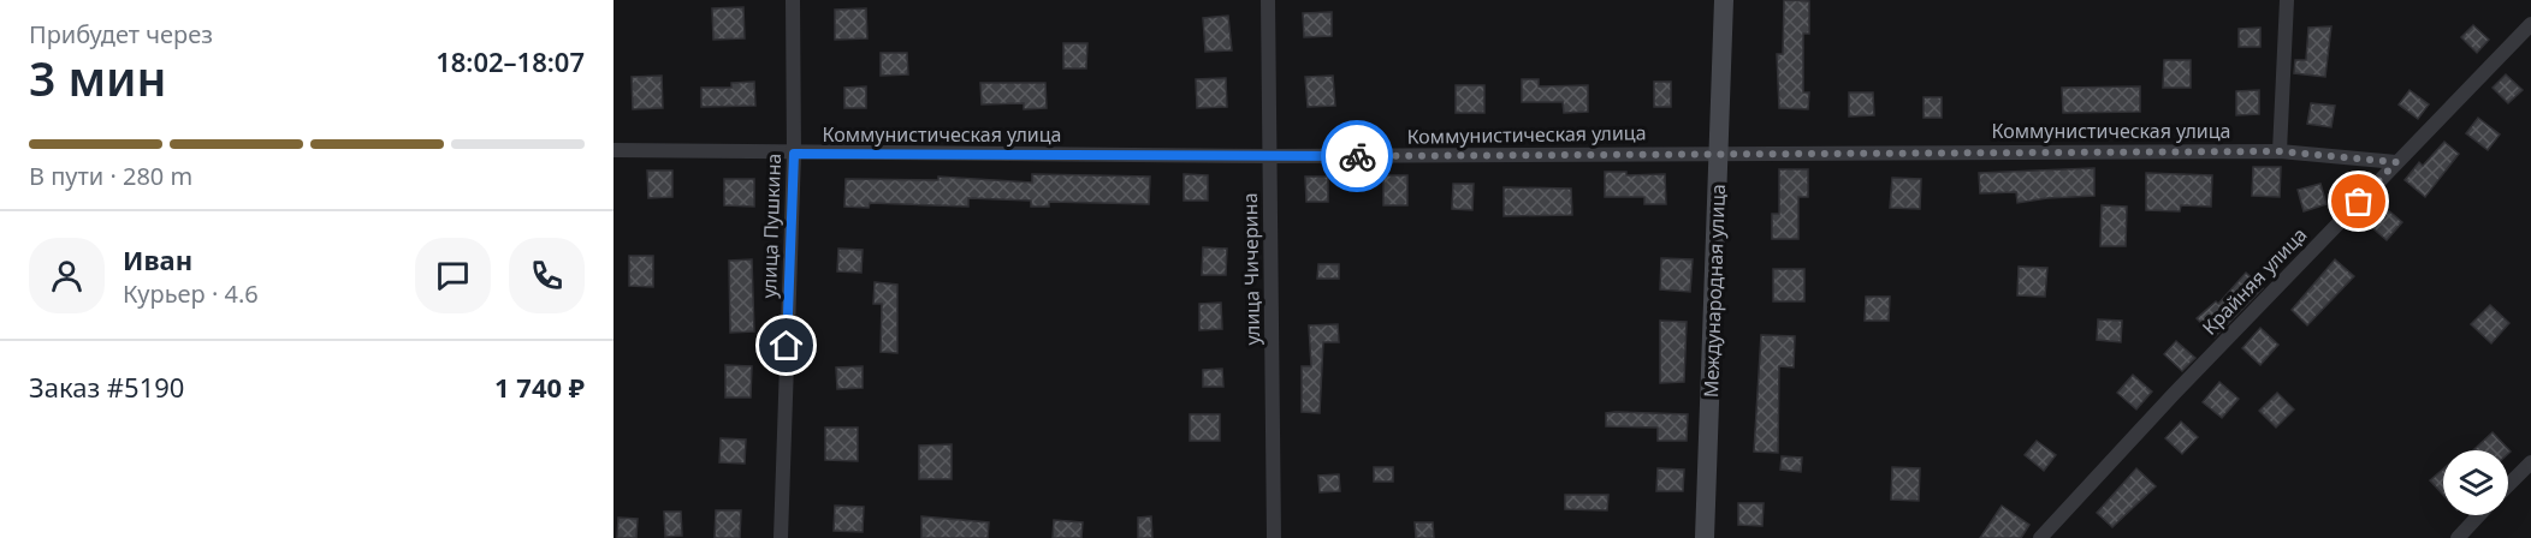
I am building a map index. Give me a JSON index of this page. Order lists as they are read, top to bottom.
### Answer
{
  "streets": {
    "street": [
      "Коммунистическая улица",
      "улица Пушкина",
      "улица Чичерина",
      "Крайняя улица",
      "Международная улица"
    ]
  },
  "crossings": [
    ["Коммунистическая улица", "улица Пушкина"],
    ["Коммунистическая улица", "улица Чичерина"],
    ["Коммунистическая улица", "Крайняя улица"],
    ["Коммунистическая улица", "Международная улица"]
  ],
  "page": {
    "heading": ["3 мин", "Прибудет через", "18:02–18:07"],
    "panel": [
      "Иван",
      "Курьер · 4.6",
      "Заказ #5190",
      "1 740 ₽"
    ],
    "bar": "В пути · 280 m"
  }
}
